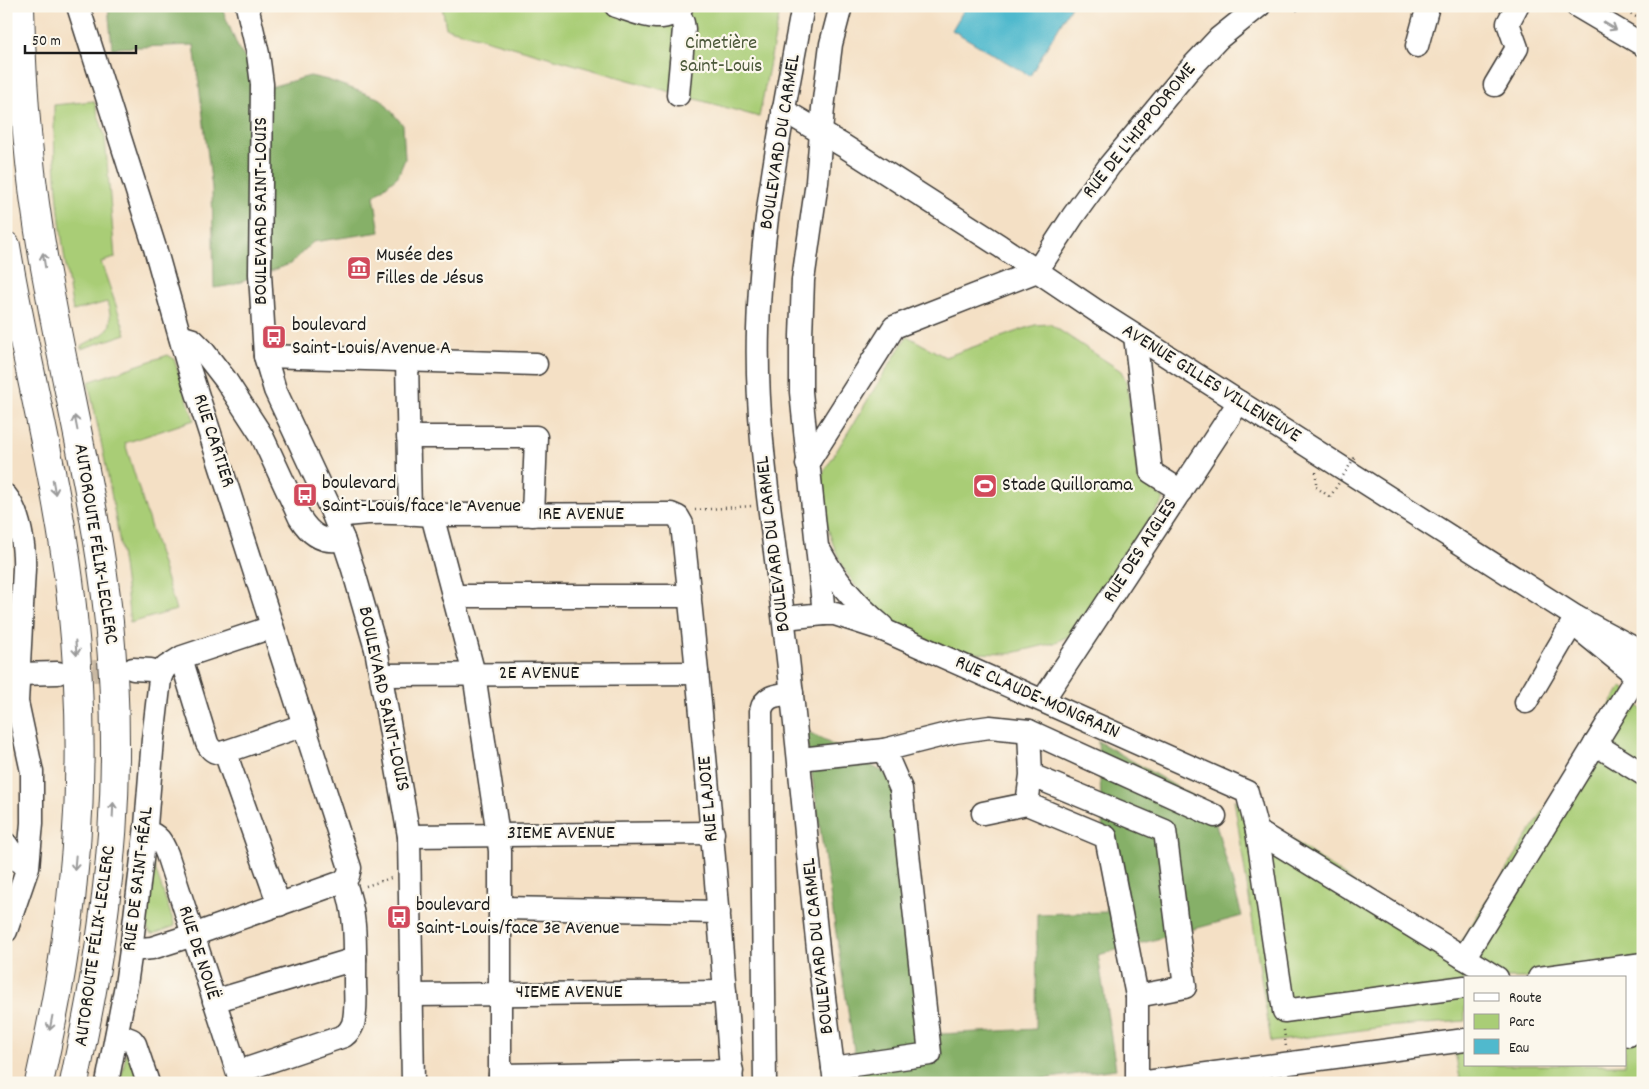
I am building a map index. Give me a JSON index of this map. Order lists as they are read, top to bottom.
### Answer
{
  "streets": {
    "highway": ["AUTOROUTE FÉLIX-LECLERC"],
    "street": [
      "RUE DE L'HIPPODROME",
      "BOULEVARD DU CARMEL",
      "BOULEVARD SAINT-LOUIS",
      "AVENUE GILLES VILLENEUVE",
      "RUE CARTIER",
      "1RE AVENUE",
      "RUE DES AIGLES",
      "2E AVENUE",
      "RUE CLAUDE-MONGRAIN",
      "RUE LAJOIE",
      "3IEME AVENUE",
      "RUE DE SAINT-RÉAL",
      "RUE DE NOUË",
      "4IEME AVENUE"
    ]
  },
  "crossings": [
    ["RUE DE L'HIPPODROME", "AVENUE GILLES VILLENEUVE"],
    ["BOULEVARD DU CARMEL", "AVENUE GILLES VILLENEUVE"],
    ["BOULEVARD DU CARMEL", "RUE CLAUDE-MONGRAIN"],
    ["BOULEVARD SAINT-LOUIS", "1RE AVENUE"],
    ["BOULEVARD SAINT-LOUIS", "2E AVENUE"],
    ["BOULEVARD SAINT-LOUIS", "3IEME AVENUE"],
    ["BOULEVARD SAINT-LOUIS", "4IEME AVENUE"],
    ["AVENUE GILLES VILLENEUVE", "RUE DES AIGLES"],
    ["RUE CARTIER", "RUE DE NOUË"],
    ["1RE AVENUE", "RUE LAJOIE"],
    ["RUE DES AIGLES", "RUE CLAUDE-MONGRAIN"],
    ["2E AVENUE", "RUE LAJOIE"],
    ["RUE LAJOIE", "3IEME AVENUE"],
    ["RUE LAJOIE", "4IEME AVENUE"],
    ["RUE DE SAINT-RÉAL", "RUE DE NOUË"]
  ],
  "parks": ["Cimetière Saint-Louis"],
  "places": {
    "museum": ["Musée des Filles de Jésus"],
    "bus stop": ["boulevard Saint-Louis/Avenue A", "boulevard Saint-Louis/face 1e Avenue", "boulevard Saint-Louis/face 3e Avenue"],
    "sports": ["Stade Quillorama"]
  },
  "legend": ["Route", "Parc", "Eau"],
  "scale_bar": "50 m"
}
